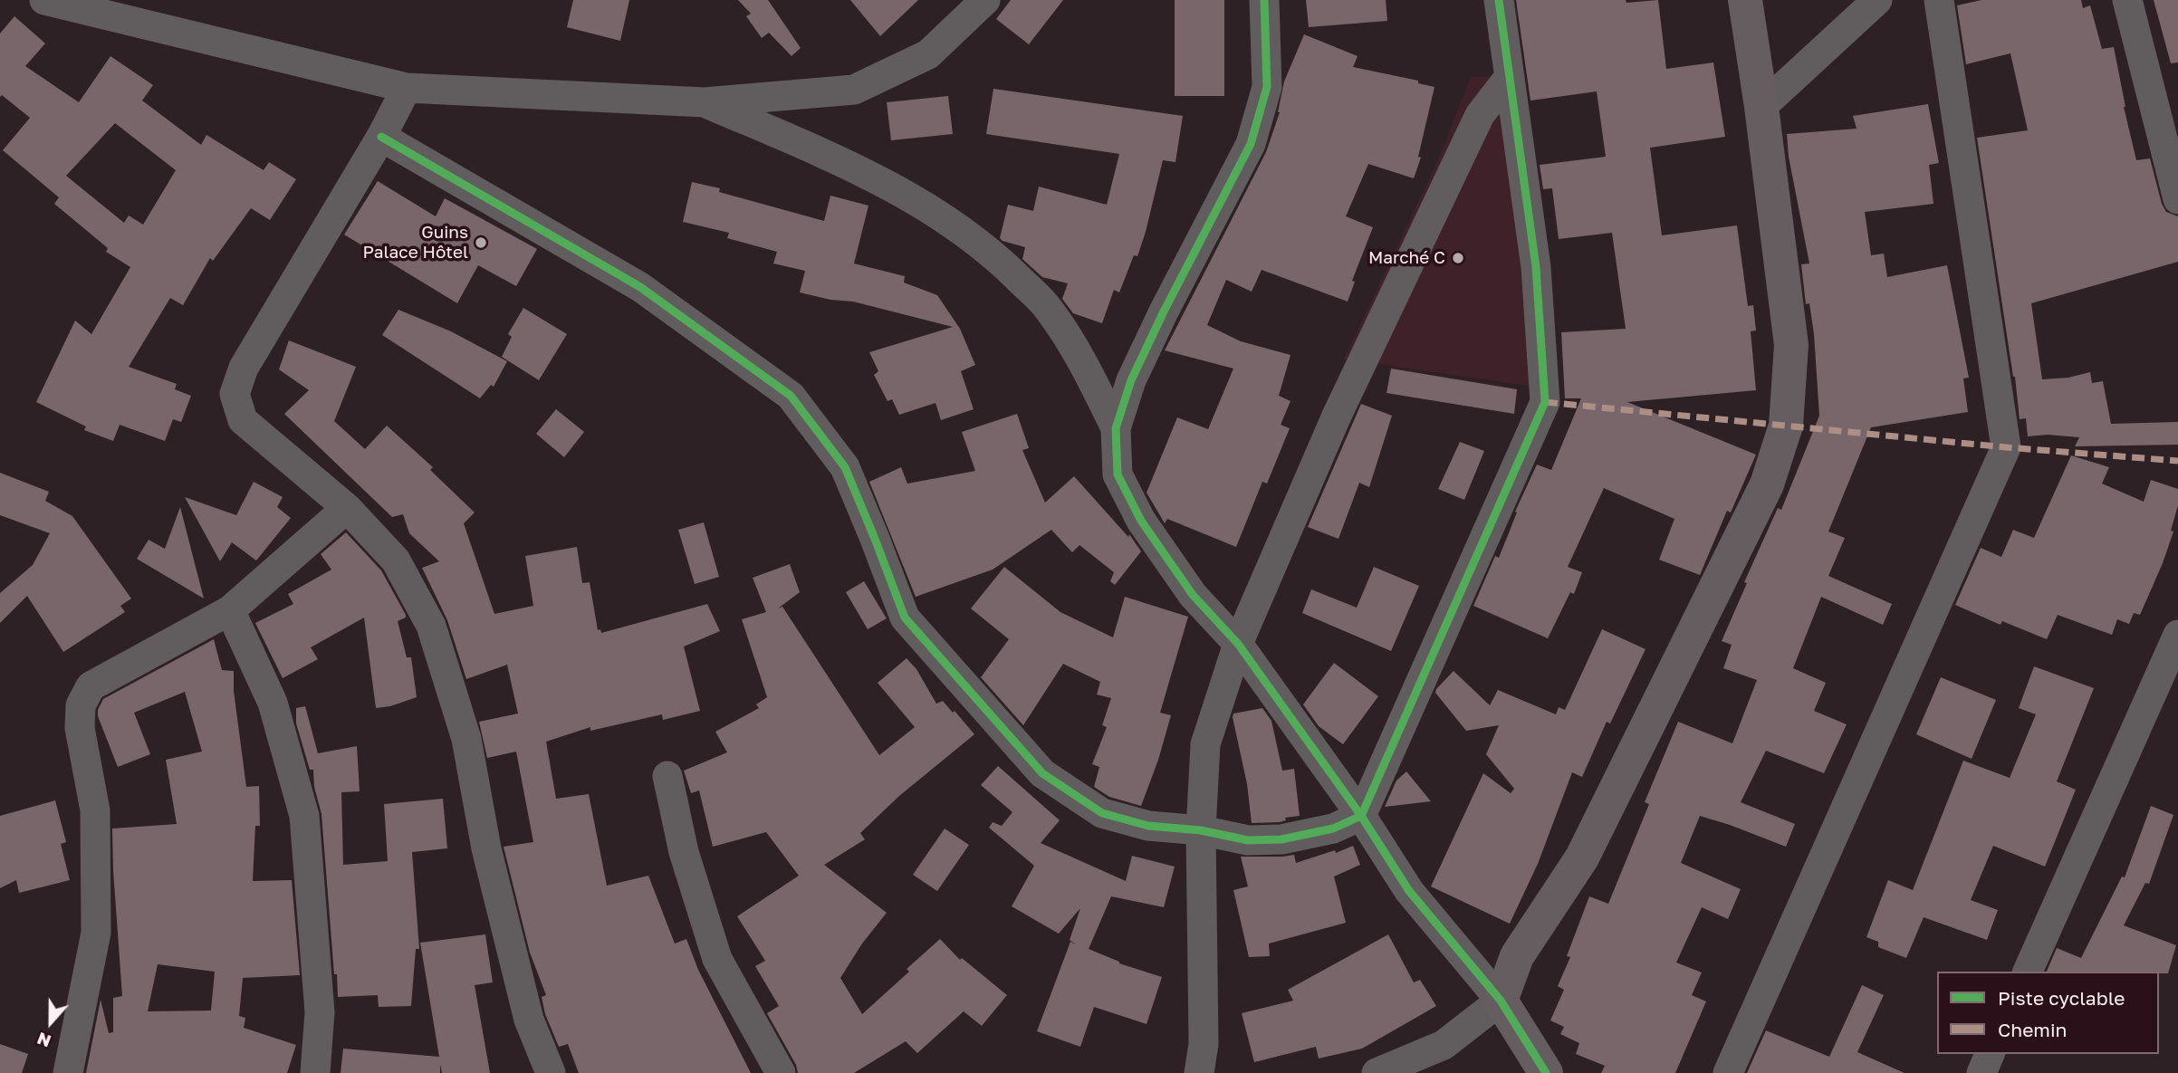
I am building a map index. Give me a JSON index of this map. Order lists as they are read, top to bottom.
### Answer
{
  "places": ["Guins Palace Hôtel", "Marché C"],
  "legend": ["Piste cyclable", "Chemin"],
  "north": "bottom"
}
